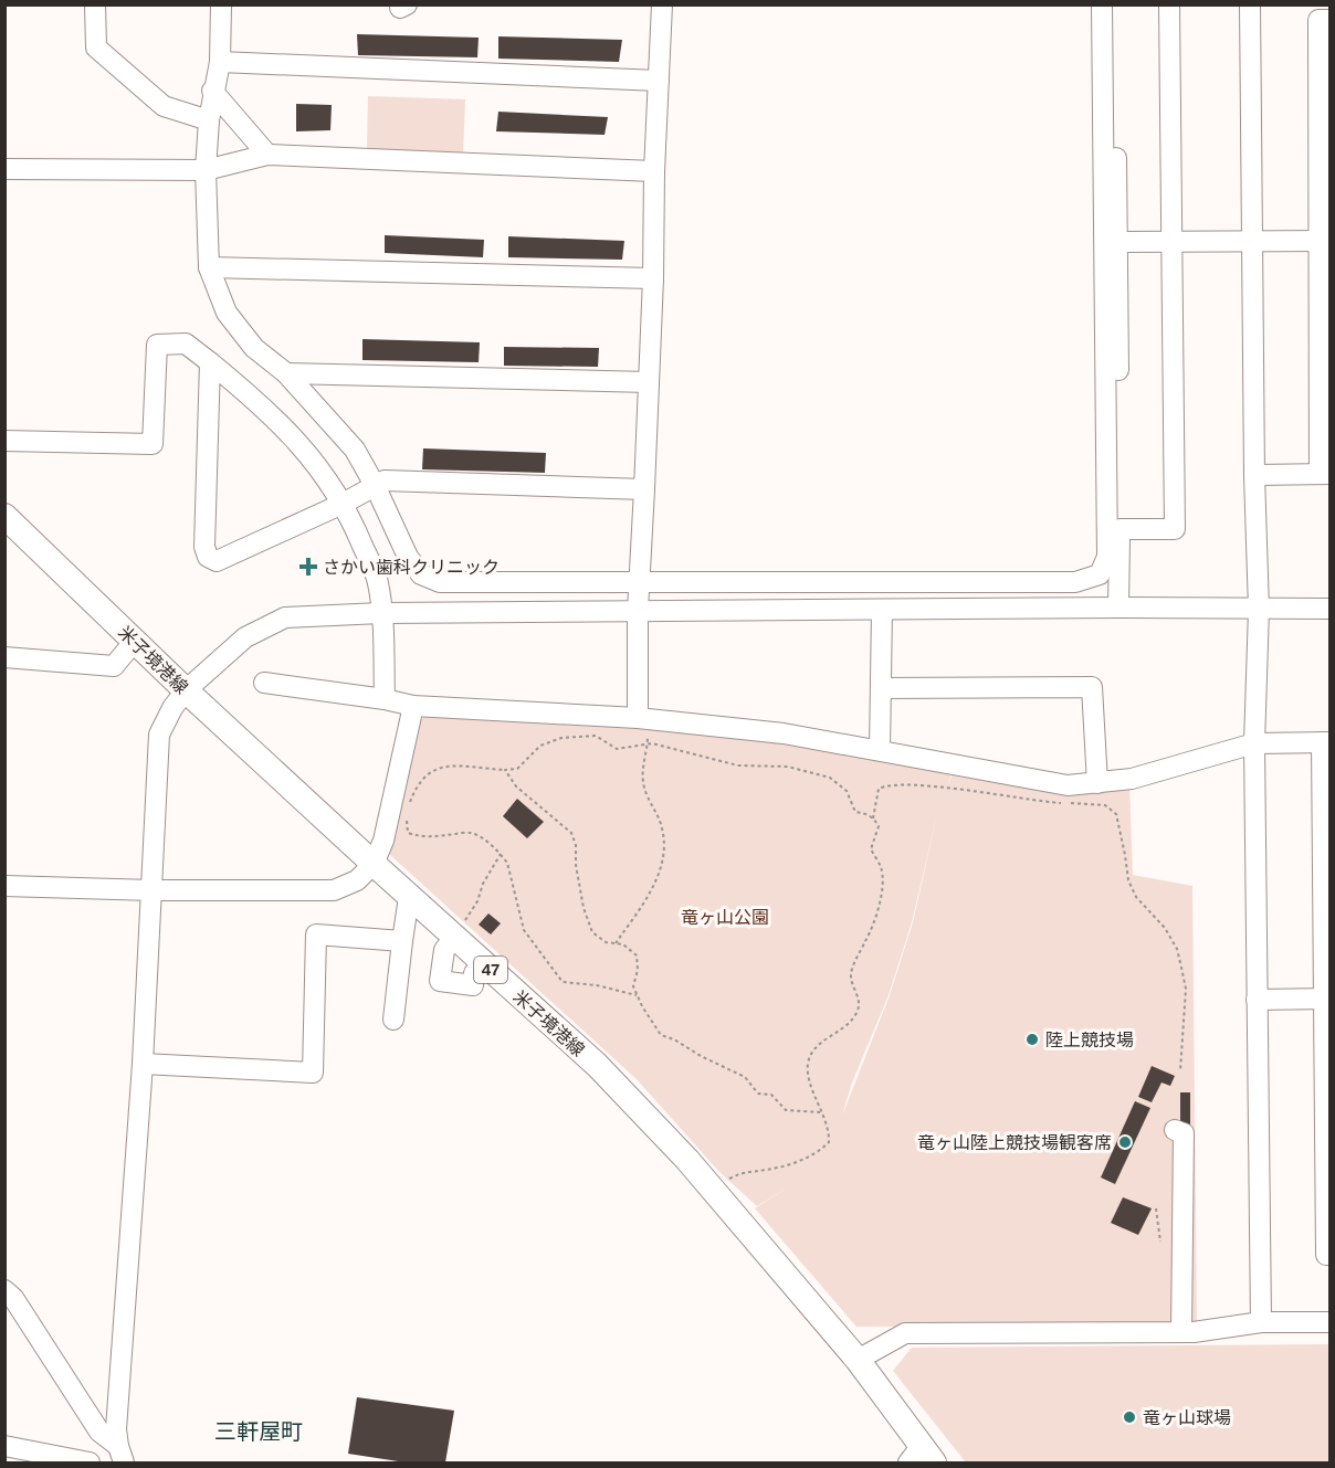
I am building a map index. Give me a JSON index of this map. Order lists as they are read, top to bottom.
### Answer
{
  "streets": {
    "main road": ["米子境港線", "47"]
  },
  "districts": ["三軒屋町"],
  "parks": ["竜ヶ山公園"],
  "places": {
    "health": ["さかい歯科クリニック"],
    "other": ["陸上競技場", "竜ヶ山陸上競技場観客席", "竜ヶ山球場"]
  }
}
